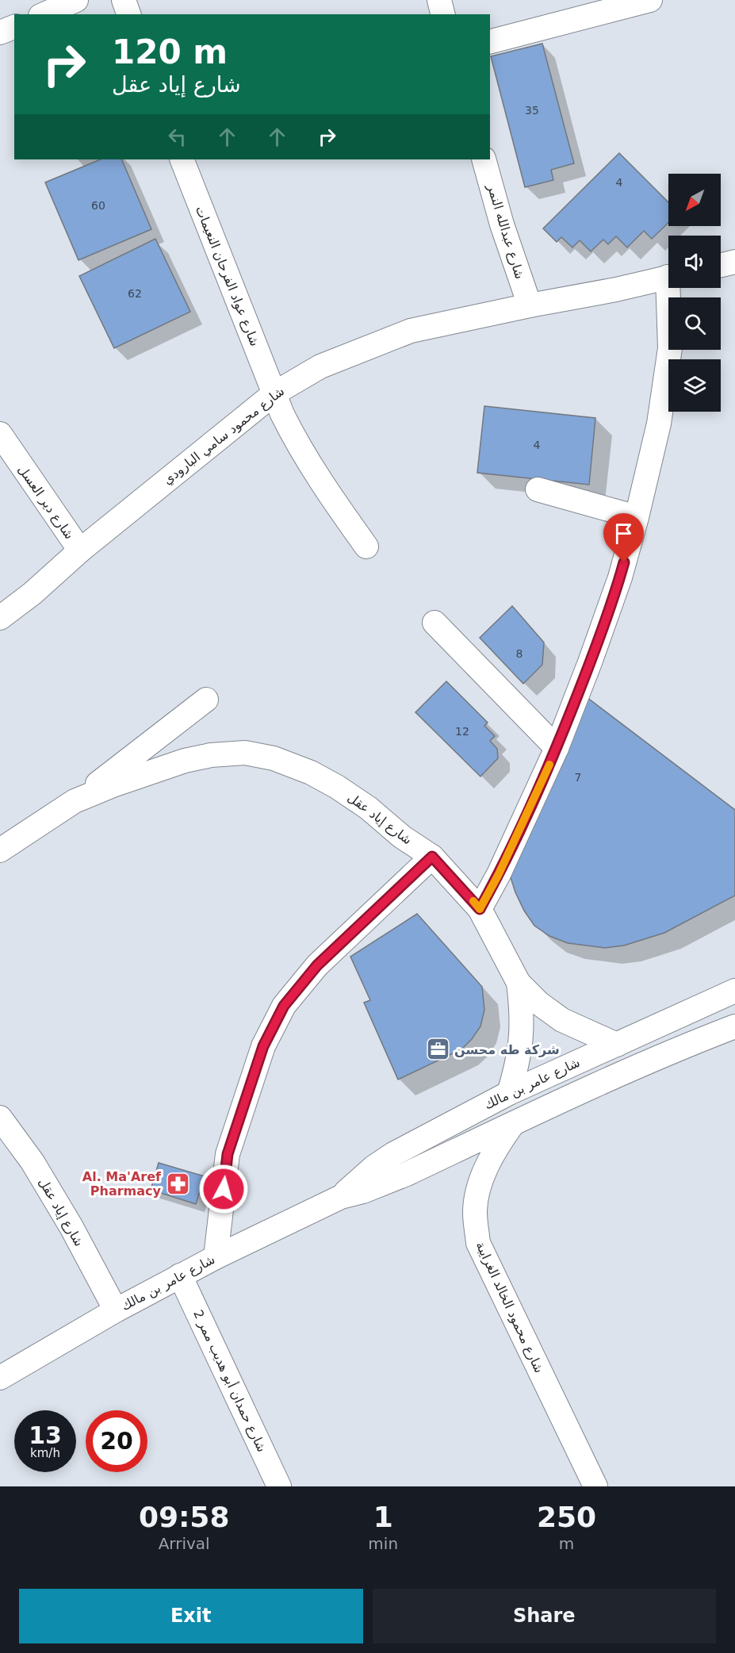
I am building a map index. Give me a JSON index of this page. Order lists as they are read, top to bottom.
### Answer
{
  "streets": {
    "street": [
      "شارع عبدالله النمر",
      "شارع عواد الفرحان النعيمات",
      "شارع محمود سامي البارودي",
      "شارع دير العسل",
      "شارع إياد عقل",
      "شارع عامر بن مالك",
      "شارع محمود الخالد الغرايبة",
      "شارع حمدان أبو هديب ممر 2"
    ]
  },
  "crossings": [
    ["شارع عبدالله النمر", "شارع محمود سامي البارودي"],
    ["شارع عواد الفرحان النعيمات", "شارع محمود سامي البارودي"],
    ["شارع محمود سامي البارودي", "شارع دير العسل"],
    ["شارع إياد عقل", "شارع عامر بن مالك"],
    ["شارع عامر بن مالك", "شارع محمود الخالد الغرايبة"],
    ["شارع عامر بن مالك", "شارع حمدان أبو هديب ممر 2"]
  ],
  "places": {
    "office": ["شركة طه محسن"],
    "pharmacy": ["Al. Ma'Aref Pharmacy"]
  },
  "house_numbers": [
    "35",
    "4",
    "60",
    "62",
    "4",
    "8",
    "12",
    "7"
  ],
  "north": "bottom left",
  "page": {
    "turn": ["120 m", "شارع إياد عقل"],
    "speed": "13 km/h",
    "limit": "20",
    "eta": [
      "09:58",
      "Arrival",
      "1",
      "min",
      "250",
      "m"
    ],
    "buttons": ["Exit", "Share"]
  }
}
